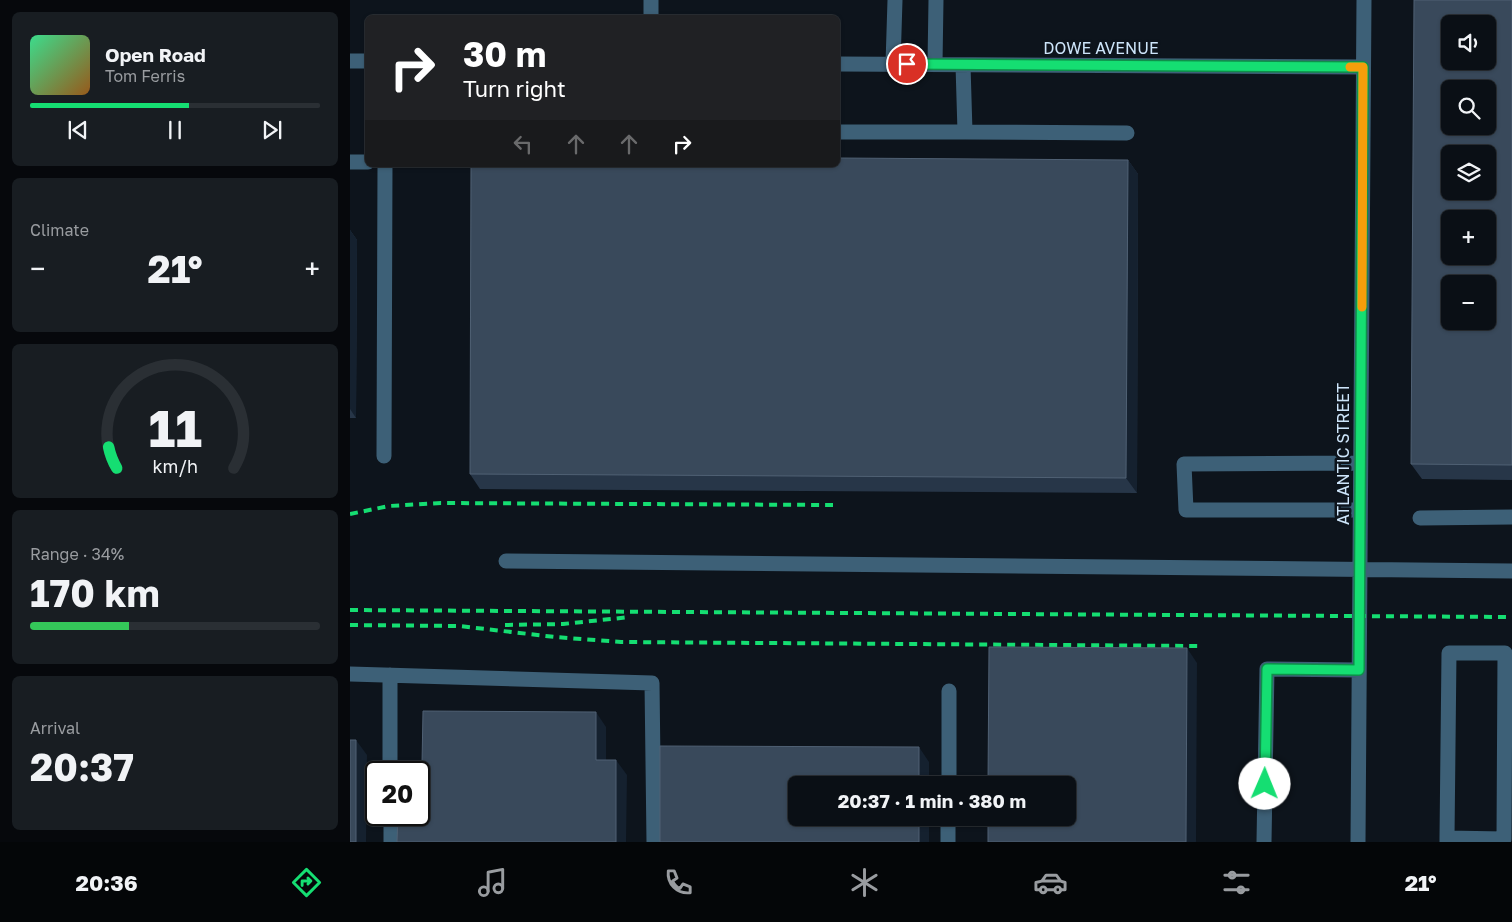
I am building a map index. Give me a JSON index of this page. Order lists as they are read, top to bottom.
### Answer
{
  "streets": {
    "street": ["DOWE AVENUE", "ATLANTIC STREET"]
  },
  "crossings": [
    ["DOWE AVENUE", "ATLANTIC STREET"]
  ],
  "page": {
    "map_buttons": ["+", "−"],
    "turn": ["30 m", "Turn right"],
    "song": ["Open Road", "Tom Ferris"],
    "tile": [
      "Climate",
      ["Range · 34%", "170 km"],
      ["Arrival", "20:37"]
    ],
    "heat": ["−", "21°", "+"],
    "limit": "20",
    "trip": "20:37 · 1 min · 380 m",
    "tabs": ["20:36", "21°"],
    "gauge": ["11", "km/h"]
  }
}
